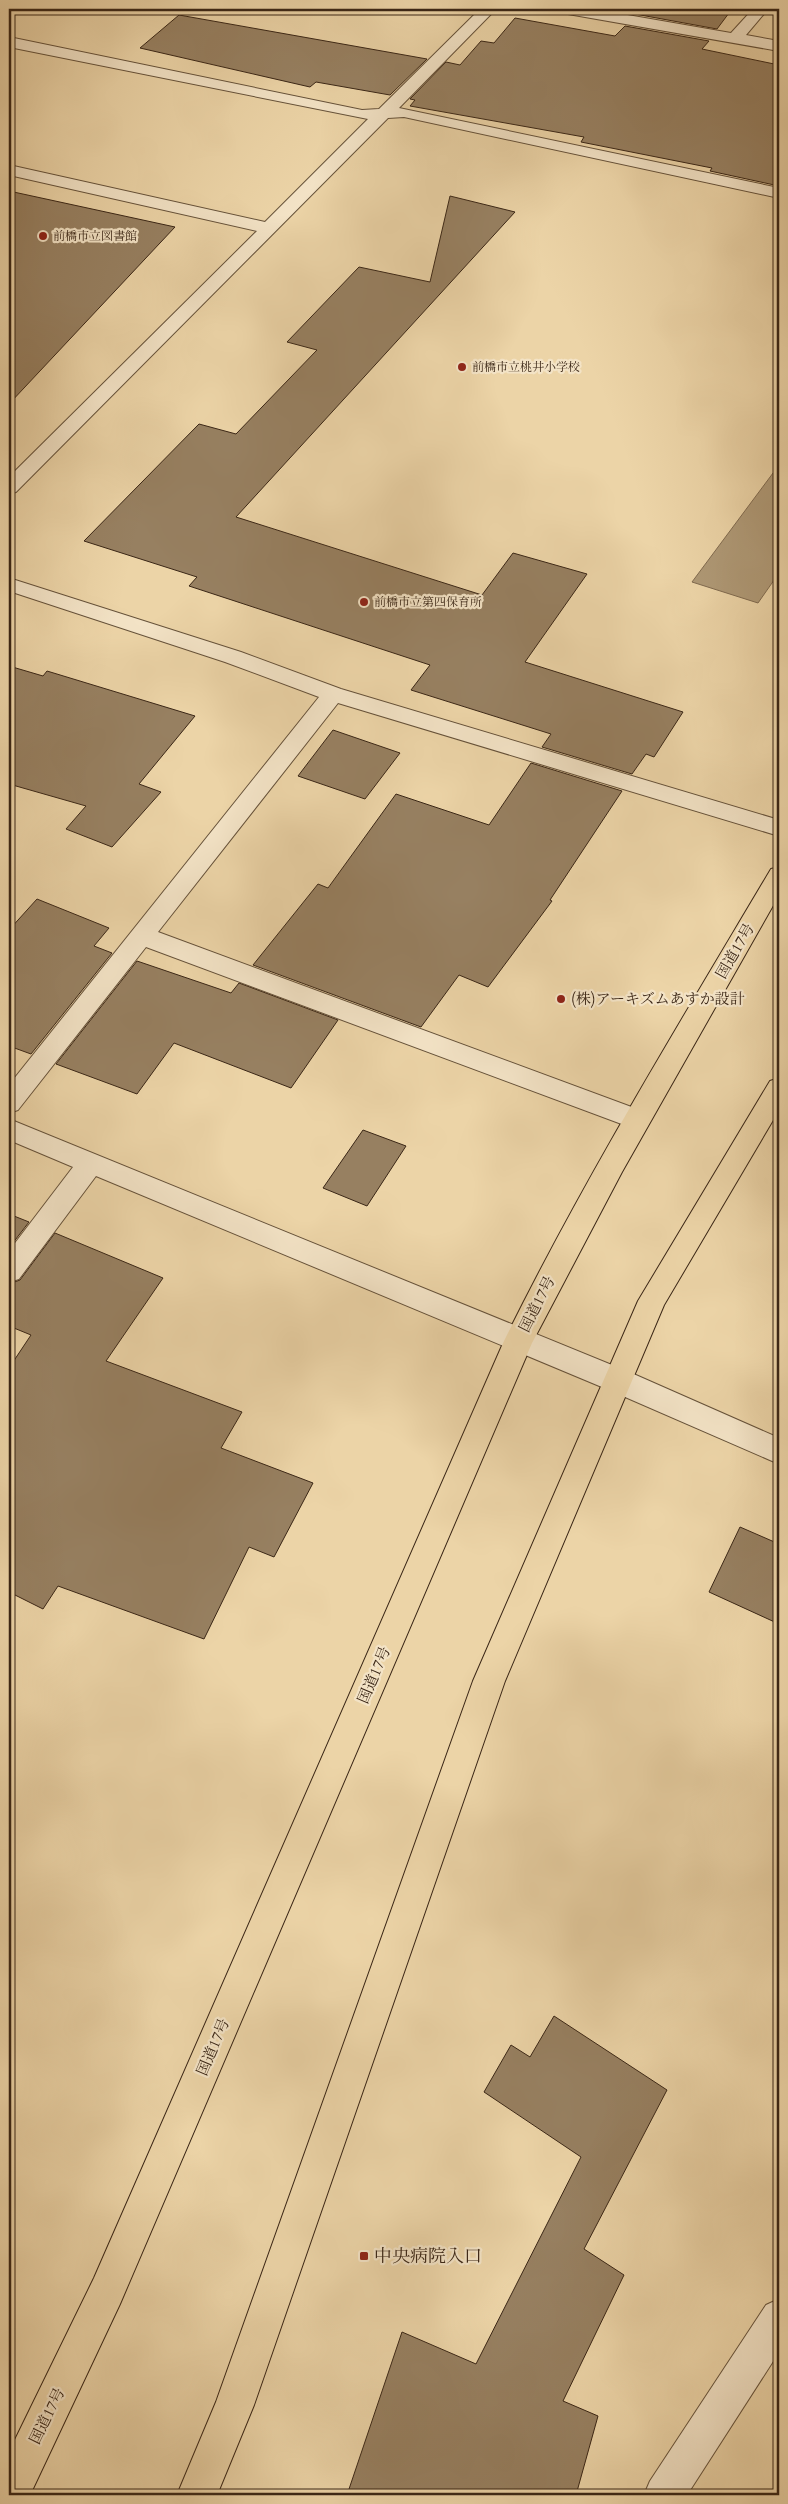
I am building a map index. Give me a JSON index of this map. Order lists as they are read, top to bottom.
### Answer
{
  "streets": {
    "highway": ["国道17号"]
  },
  "places": {
    "other": [
      "前橋市立図書館",
      "前橋市立桃井小学校",
      "前橋市立第四保育所",
      "(株)アーキズムあすか設計"
    ],
    "transit": ["中央病院入口"]
  }
}
